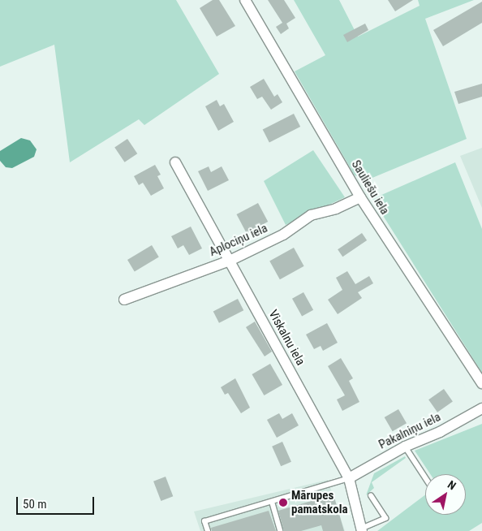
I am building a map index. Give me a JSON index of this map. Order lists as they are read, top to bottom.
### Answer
{
  "streets": {
    "street": [
      "Sauliešu iela",
      "Aplociņu iela",
      "Viskalnu iela",
      "Pakalniņu iela"
    ]
  },
  "crossings": [
    ["Sauliešu iela", "Aplociņu iela"],
    ["Aplociņu iela", "Viskalnu iela"],
    ["Viskalnu iela", "Pakalniņu iela"]
  ],
  "places": ["Mārupes pamatskola"],
  "scale_bar": "50 m",
  "north": "top right"
}
